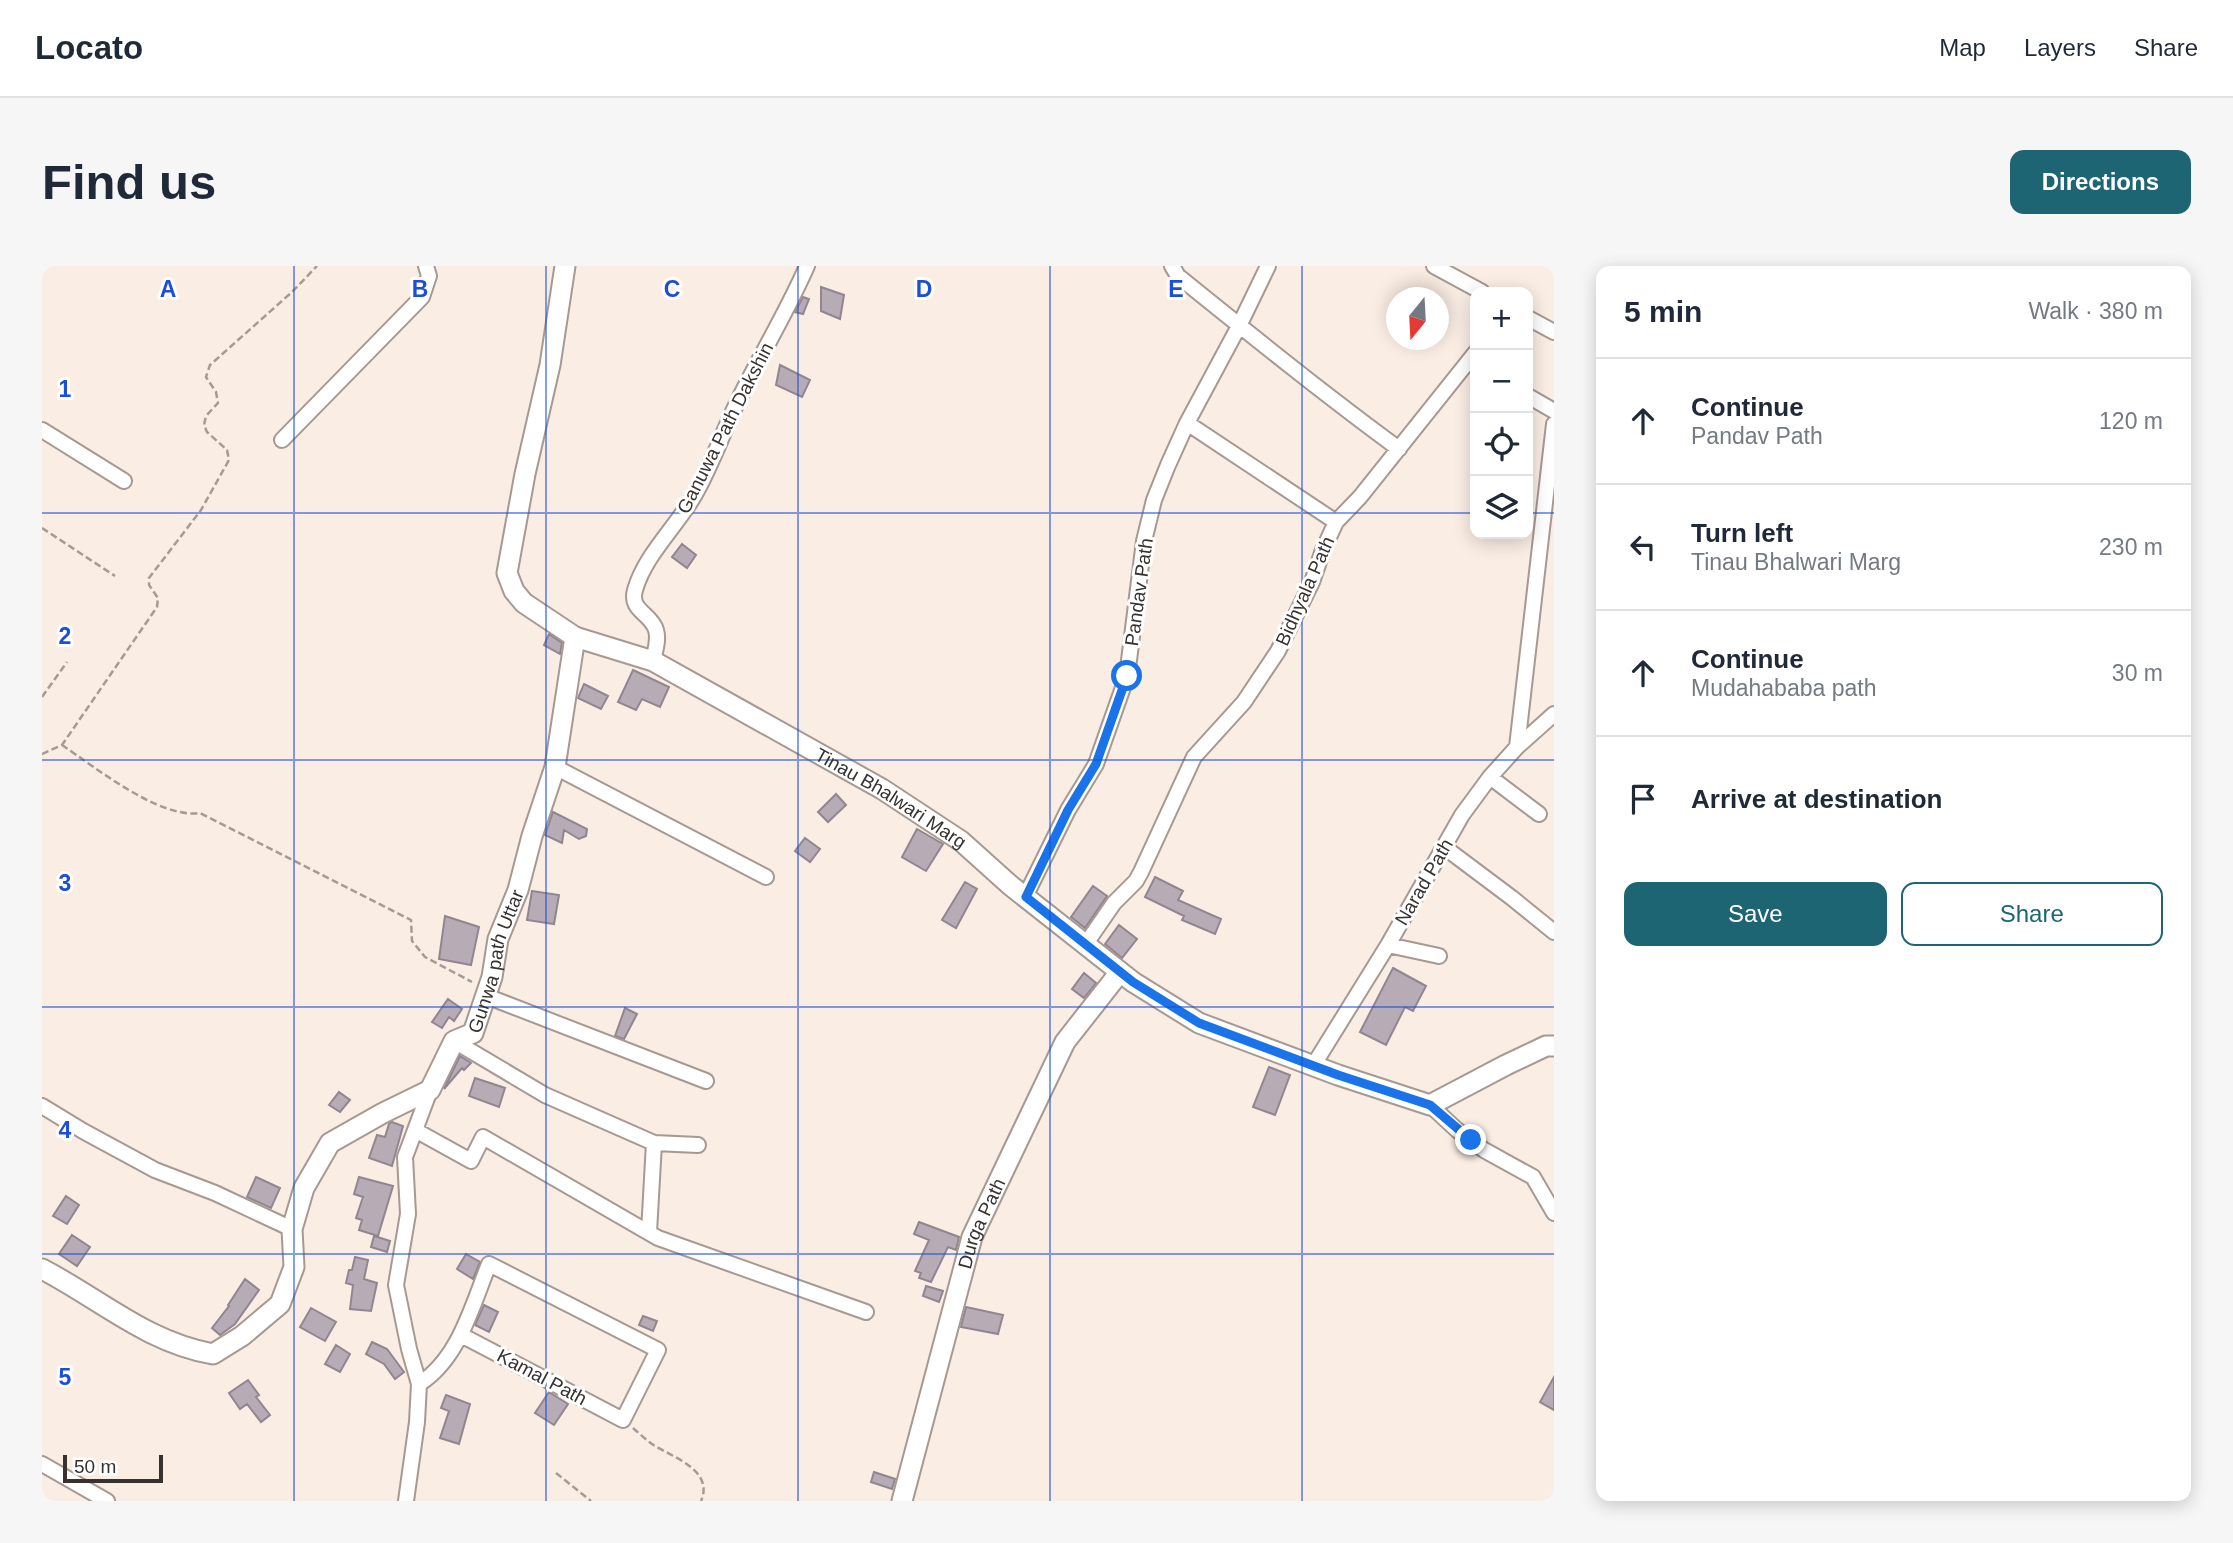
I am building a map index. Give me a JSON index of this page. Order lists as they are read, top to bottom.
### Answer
{
  "streets": {
    "street": [
      "Ganuwa Path Dakshin",
      "Bidhyala Path",
      "Pandav Path",
      "Tinau Bhalwari Marg",
      "Narad Path",
      "Gunwa path Uttar",
      "Durga Path",
      "Kamal Path"
    ]
  },
  "crossings": [
    ["Ganuwa Path Dakshin", "Tinau Bhalwari Marg"],
    ["Bidhyala Path", "Tinau Bhalwari Marg"],
    ["Pandav Path", "Tinau Bhalwari Marg"],
    ["Tinau Bhalwari Marg", "Narad Path"],
    ["Tinau Bhalwari Marg", "Gunwa path Uttar"],
    ["Tinau Bhalwari Marg", "Durga Path"]
  ],
  "scale_bar": "50 m",
  "north": "bottom",
  "page": {
    "header": "Locato",
    "nav": ["Map", "Layers", "Share"],
    "buttons": [
      "Directions",
      ["Save", "Share"]
    ],
    "title": "Find us",
    "heading": ["5 min", "Walk · 380 m"],
    "map_buttons": ["+", "−"],
    "list": [
      ["Continue", "Pandav Path", "120 m"],
      ["Turn left", "Tinau Bhalwari Marg", "230 m"],
      ["Continue", "Mudahababa path", "30 m"],
      "Arrive at destination"
    ],
    "scale": "50 m"
  },
  "grid": {
    "columns": [
      "A",
      "B",
      "C",
      "D",
      "E"
    ],
    "rows": [
      "1",
      "2",
      "3",
      "4",
      "5"
    ]
  }
}
